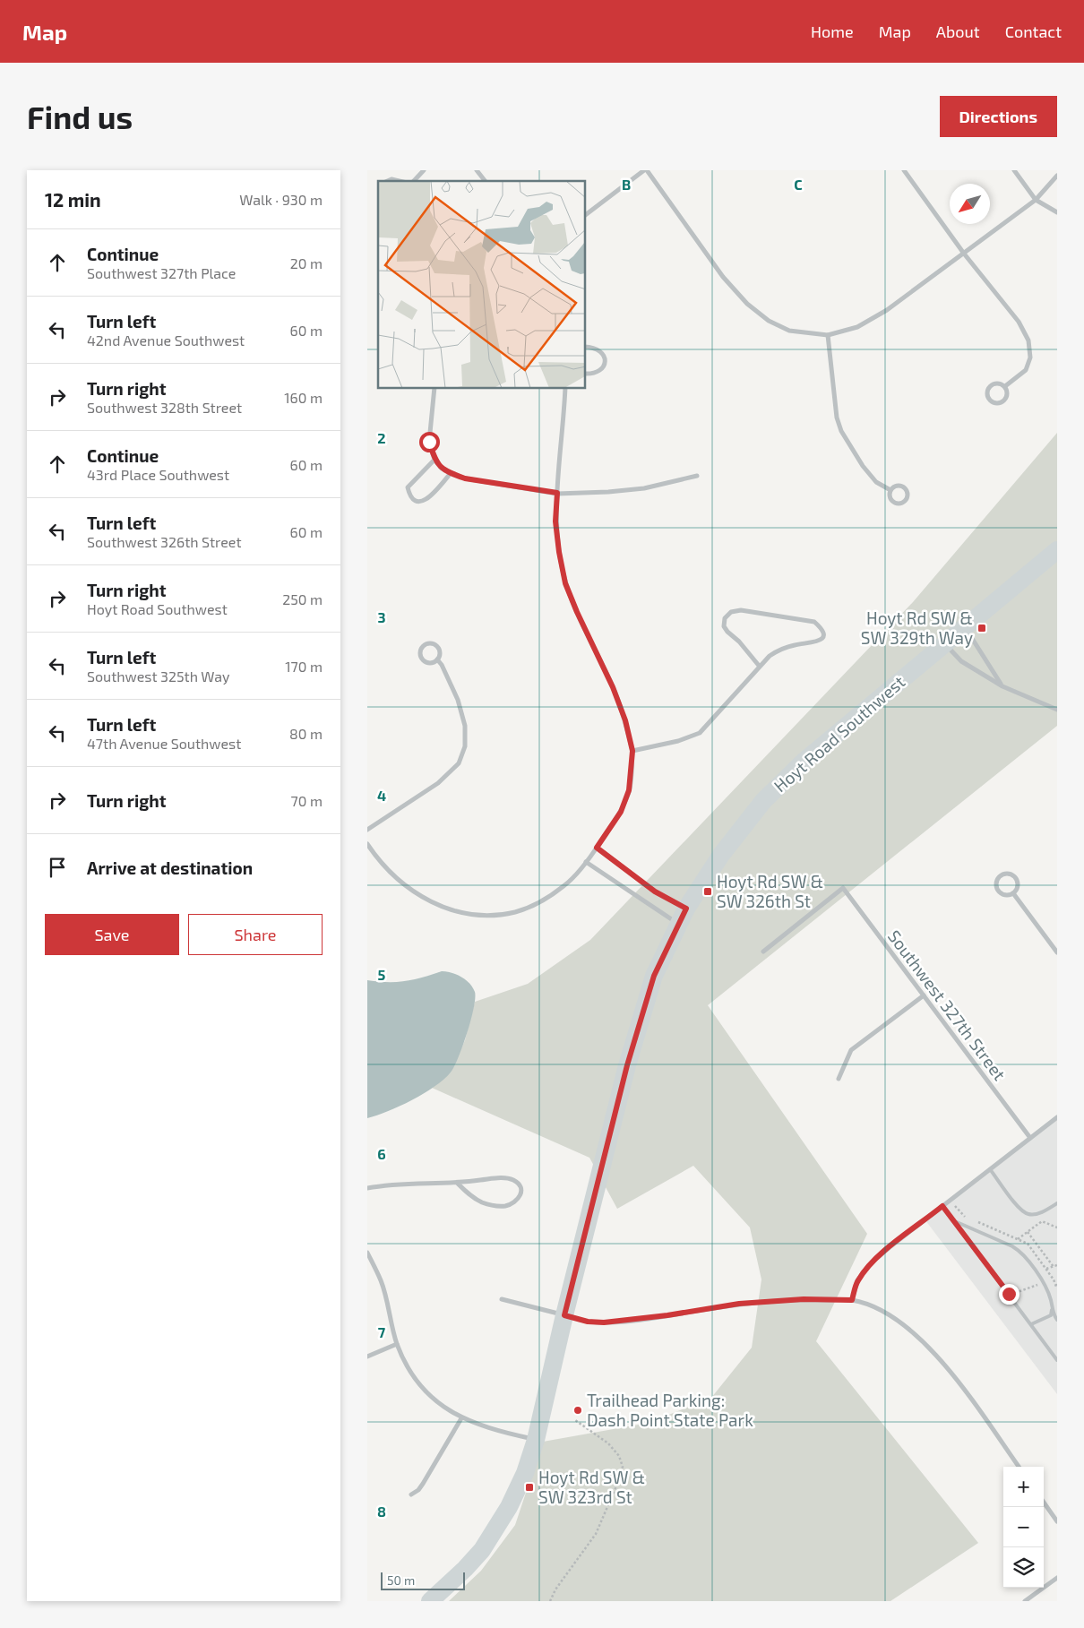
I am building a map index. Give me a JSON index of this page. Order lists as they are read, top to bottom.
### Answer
{
  "streets": {
    "main road": ["Hoyt Road Southwest"],
    "street": ["Southwest 327th Street"]
  },
  "places": {
    "transit": ["Hoyt Rd SW & SW 329th Way", "Hoyt Rd SW & SW 326th St", "Hoyt Rd SW & SW 323rd St"],
    "other": ["Trailhead Parking: Dash Point State Park"]
  },
  "scale_bar": "50 m",
  "north": "bottom left",
  "page": {
    "header": "Map",
    "nav": [
      "Home",
      "Map",
      "About",
      "Contact"
    ],
    "buttons": [
      "Directions",
      ["Save", "Share"]
    ],
    "title": "Find us",
    "heading": ["12 min", "Walk · 930 m"],
    "list": [
      ["Continue", "Southwest 327th Place", "20 m"],
      ["Turn left", "42nd Avenue Southwest", "60 m"],
      ["Turn right", "Southwest 328th Street", "160 m"],
      ["Continue", "43rd Place Southwest", "60 m"],
      ["Turn left", "Southwest 326th Street", "60 m"],
      ["Turn right", "Hoyt Road Southwest", "250 m"],
      ["Turn left", "Southwest 325th Way", "170 m"],
      ["Turn left", "47th Avenue Southwest", "80 m"],
      ["Turn right", "70 m"],
      "Arrive at destination"
    ],
    "map_buttons": ["+", "−"],
    "scale": "50 m"
  },
  "grid": {
    "columns": ["B", "C"],
    "rows": [
      "2",
      "3",
      "4",
      "5",
      "6",
      "7",
      "8"
    ]
  }
}
